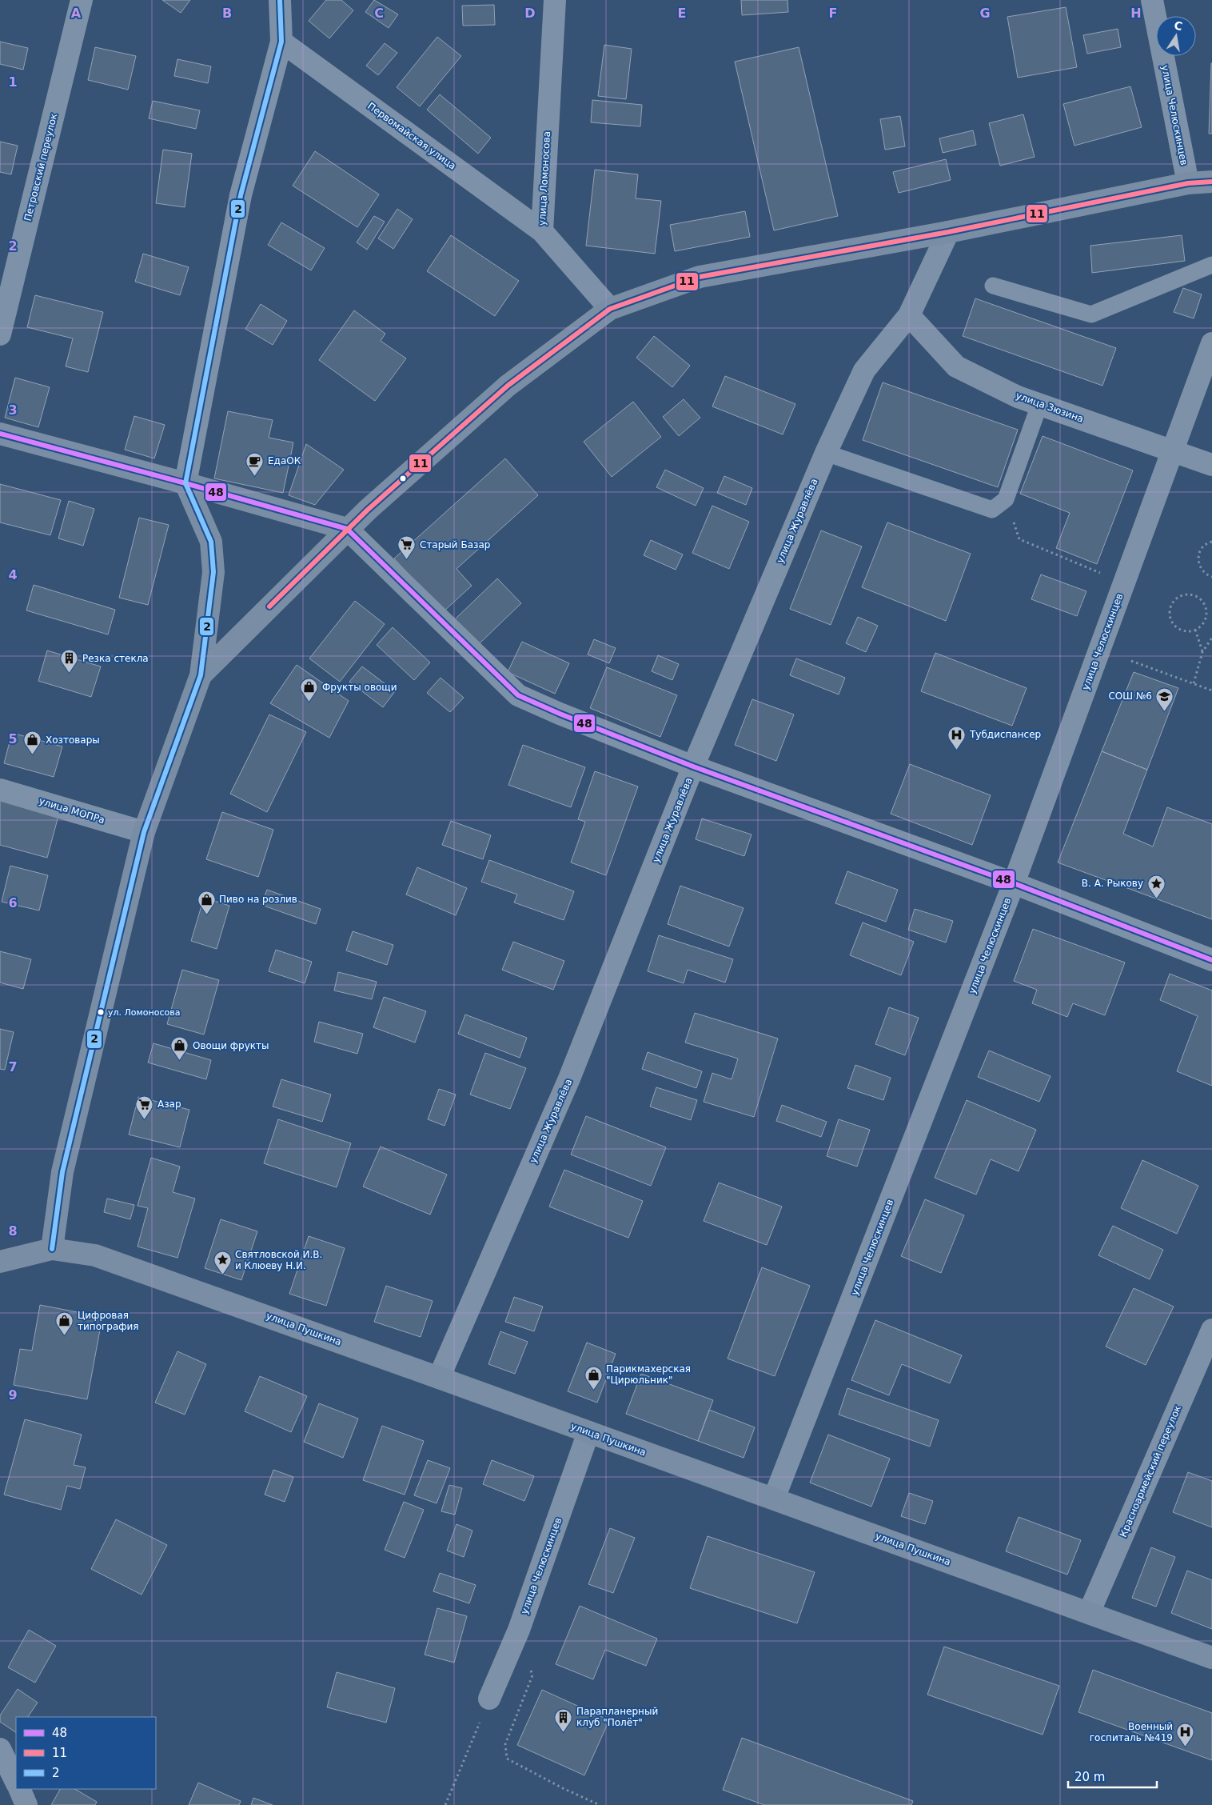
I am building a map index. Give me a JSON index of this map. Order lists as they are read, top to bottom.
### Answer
{
  "streets": {
    "main road": ["улица Пушкина"],
    "street": [
      "улица Челюскинцев",
      "Первомайская улица",
      "Петровский переулок",
      "улица Ломоносова",
      "улица Зюзина",
      "улица Журавлёва",
      "улица МОПРа",
      "Красноармейский переулок"
    ]
  },
  "crossings": [
    ["улица Челюскинцев", "улица Зюзина"],
    ["улица Челюскинцев", "улица Пушкина"],
    ["Первомайская улица", "улица Ломоносова"],
    ["улица Зюзина", "улица Журавлёва"],
    ["улица Журавлёва", "улица Пушкина"],
    ["улица Пушкина", "Красноармейский переулок"]
  ],
  "places": {
    "cafe": ["ЕдаОК"],
    "supermarket": ["Старый Базар", "Азар"],
    "building": ["Резка стекла", "Парапланерный клуб \"Полёт\""],
    "shop": [
      "Фрукты овощи",
      "Хозтовары",
      "Пиво на розлив",
      "Овощи фрукты",
      "Цифровая типография",
      "Парикмахерская \"Цирюльник\""
    ],
    "school or university": ["СОШ №6"],
    "hospital": ["Тубдиспансер", "Военный госпиталь №419"],
    "place": ["В. А. Рыкову", "Святловской И.В. и Клюеву Н.И."],
    "other": ["ул. Ломоносова"]
  },
  "lines": ["transit line 2", "transit line 11", "transit line 48"],
  "legend": ["48", "11", "2"],
  "scale_bar": "20 m",
  "north": "top",
  "grid": {
    "columns": [
      "A",
      "B",
      "C",
      "D",
      "E",
      "F",
      "G",
      "H"
    ],
    "rows": [
      "1",
      "2",
      "3",
      "4",
      "5",
      "6",
      "7",
      "8",
      "9"
    ]
  }
}
